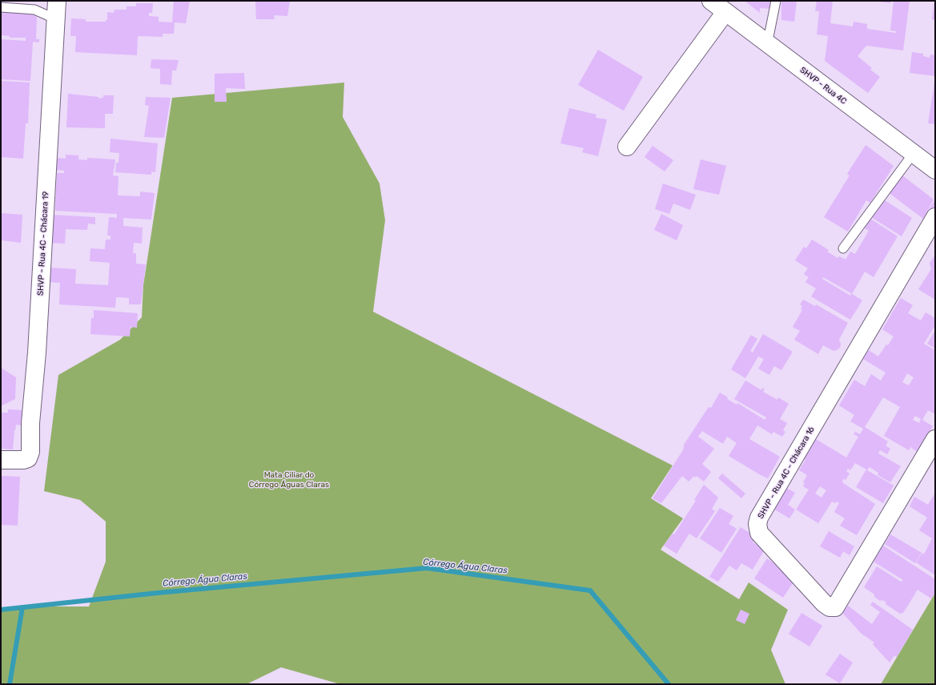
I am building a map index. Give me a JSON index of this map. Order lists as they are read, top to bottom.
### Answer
{
  "streets": {
    "street": ["SHVP - Rua 4C", "SHVP - Rua 4C - Chácara 19", "SHVP - Rua 4C - Chácara 16"]
  },
  "water": ["Córrego Água Claras"],
  "parks": ["Mata Ciliar do Córrego Águas Claras"]
}
